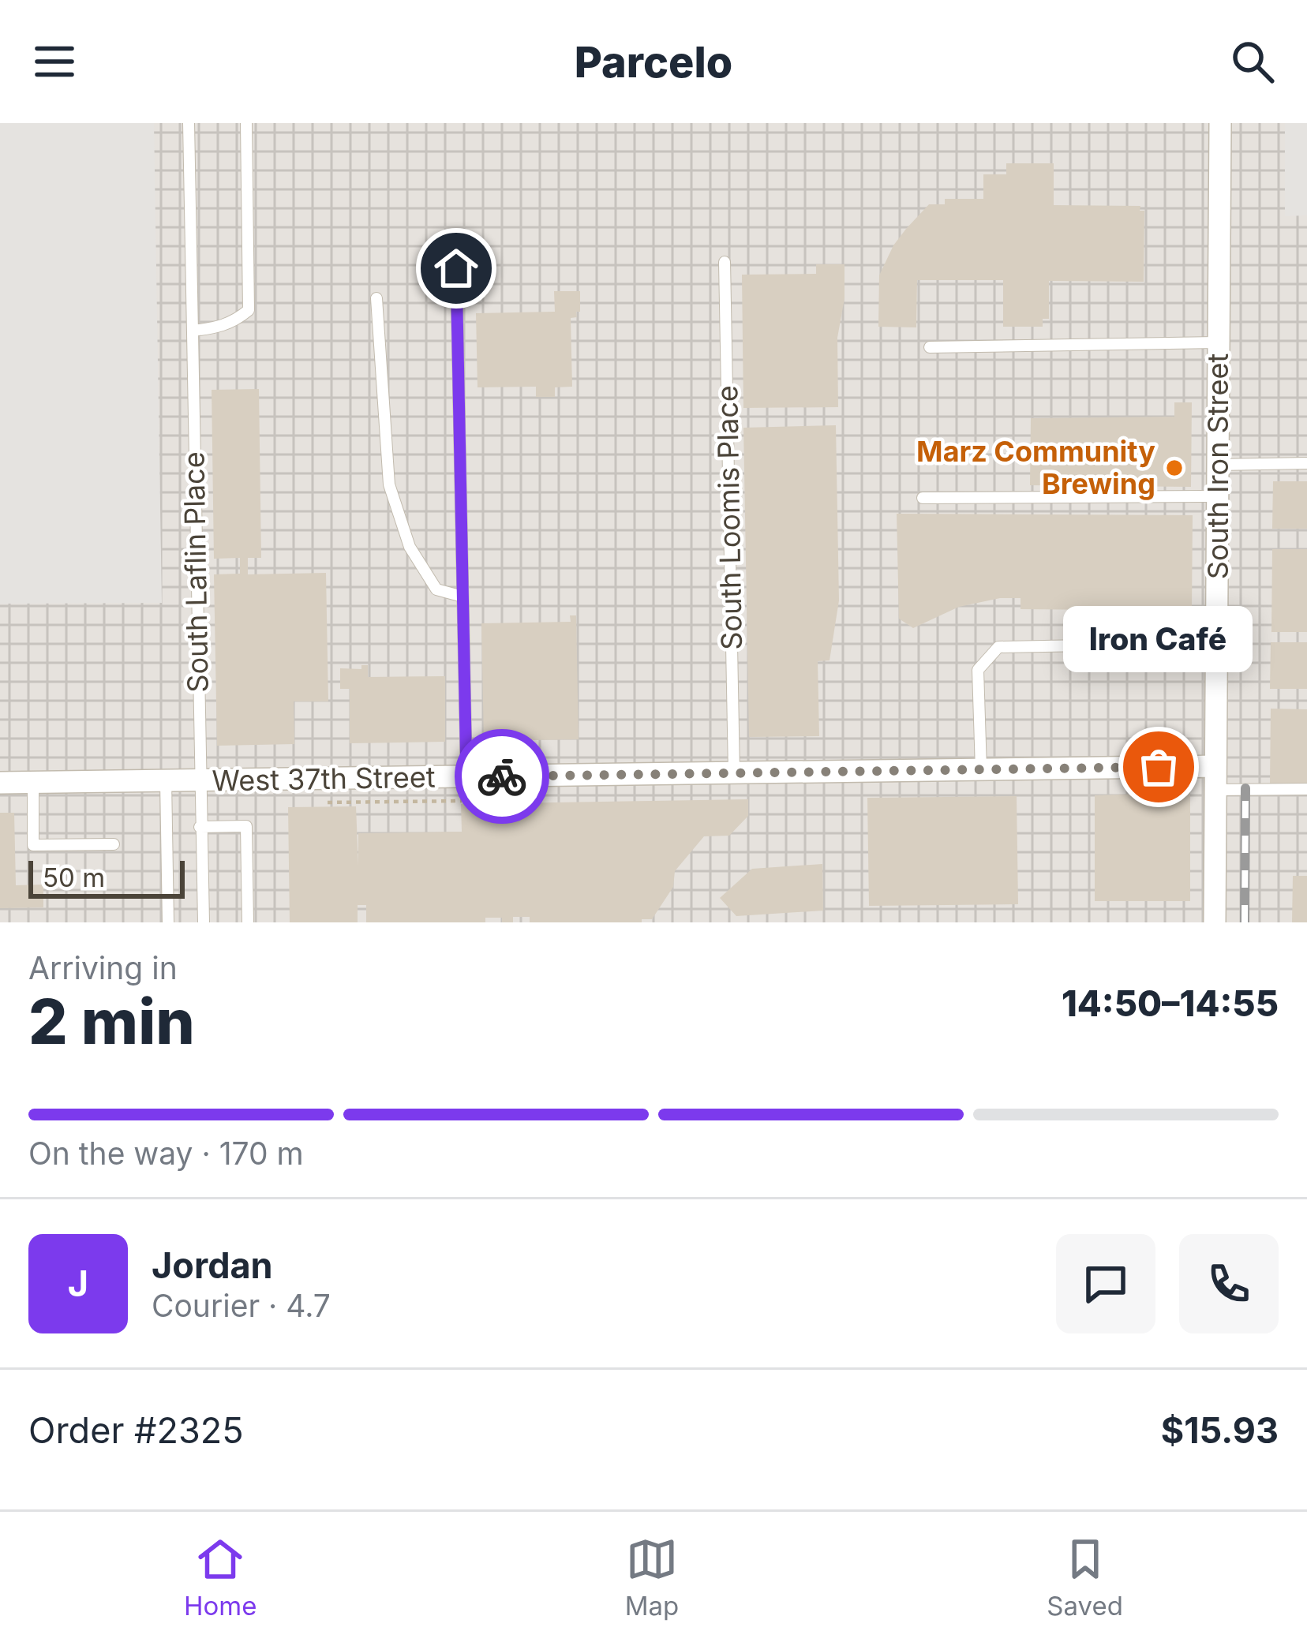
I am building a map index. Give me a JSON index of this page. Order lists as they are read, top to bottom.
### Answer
{
  "streets": {
    "street": ["South Iron Street", "West 37th Street"],
    "lane": ["South Loomis Place", "South Laflin Place"]
  },
  "crossings": [
    ["South Iron Street", "West 37th Street"],
    ["South Loomis Place", "West 37th Street"],
    ["South Laflin Place", "West 37th Street"]
  ],
  "places": ["Marz Community Brewing", "Iron Café"],
  "scale_bar": "50 m",
  "page": {
    "header": "Parcelo",
    "bubble": "Iron Café",
    "scale": "50 m",
    "heading": ["2 min", "Arriving in", "14:50–14:55"],
    "panel": [
      "Jordan",
      "Courier · 4.7",
      "Order #2325",
      "$15.93"
    ],
    "bar": "On the way · 170 m",
    "round": "J",
    "tabs": ["Home", "Map", "Saved"]
  }
}
